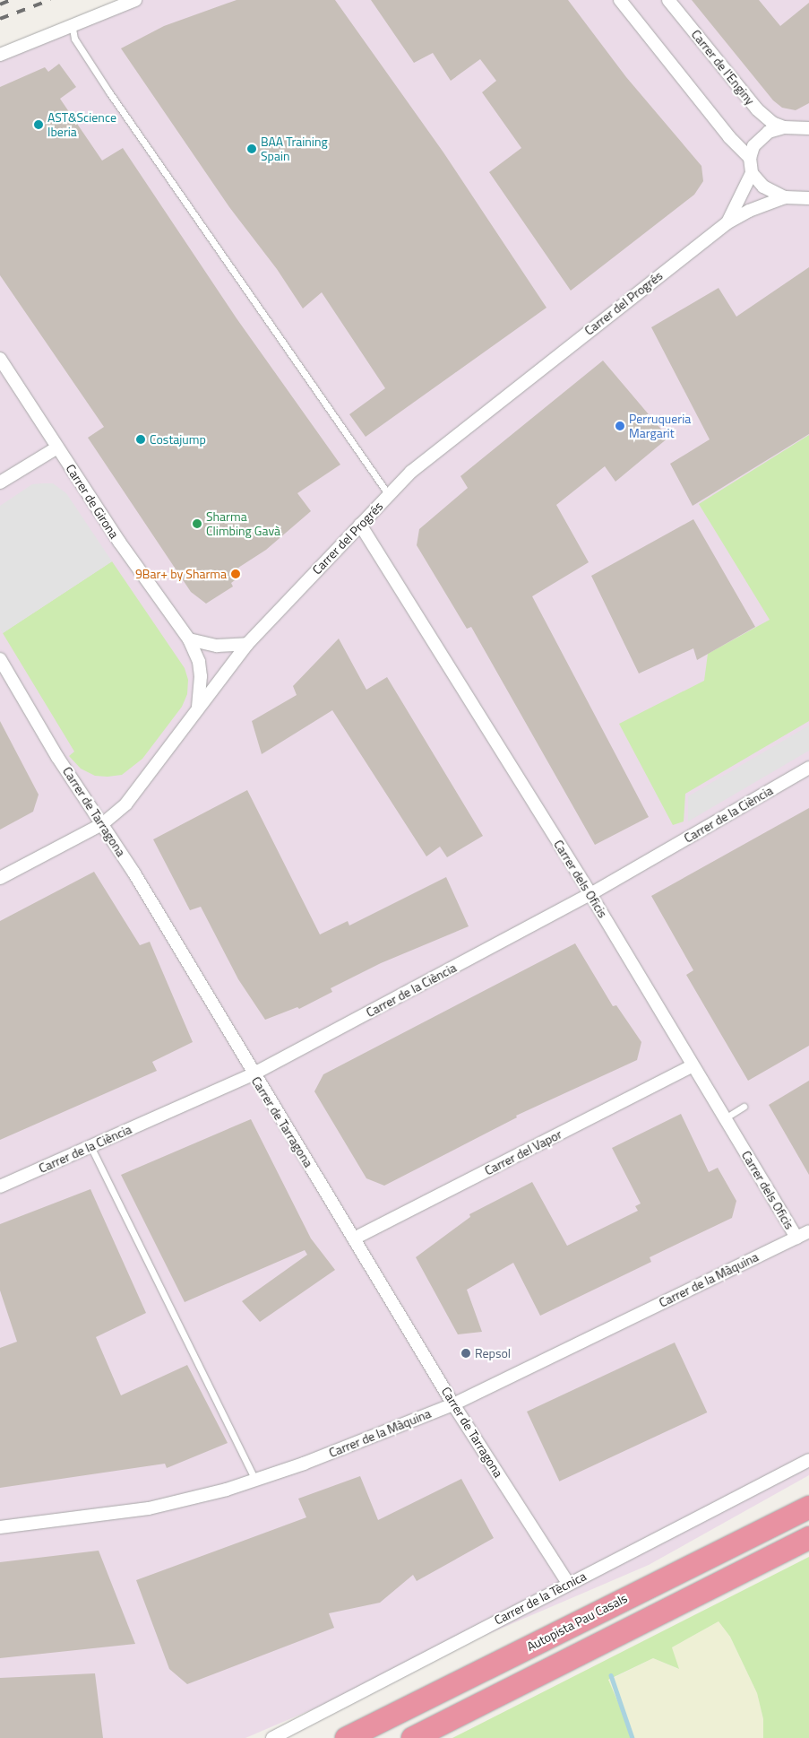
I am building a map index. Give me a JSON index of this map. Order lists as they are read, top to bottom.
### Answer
{
  "streets": {
    "highway": ["Autopista Pau Casals"],
    "street": [
      "Carrer de l'Enginy",
      "Carrer del Progrés",
      "Carrer de Girona",
      "Carrer de Tarragona",
      "Carrer de la Ciència",
      "Carrer dels Oficis",
      "Carrer del Vapor",
      "Carrer de la Màquina",
      "Carrer de la Tècnica"
    ]
  },
  "crossings": [
    ["Carrer del Progrés", "Carrer de Girona"],
    ["Carrer del Progrés", "Carrer de Tarragona"],
    ["Carrer del Progrés", "Carrer dels Oficis"],
    ["Carrer de Tarragona", "Carrer de la Ciència"],
    ["Carrer de Tarragona", "Carrer del Vapor"],
    ["Carrer de Tarragona", "Carrer de la Màquina"],
    ["Carrer de Tarragona", "Carrer de la Tècnica"],
    ["Carrer de la Ciència", "Carrer dels Oficis"],
    ["Carrer dels Oficis", "Carrer del Vapor"],
    ["Carrer dels Oficis", "Carrer de la Màquina"]
  ],
  "places": [
    "AST&Science Iberia",
    "BAA Training Spain",
    "Perruqueria Margarit",
    "Costajump",
    "Sharma Climbing Gavà",
    "9Bar+ by Sharma",
    "Repsol"
  ]
}
